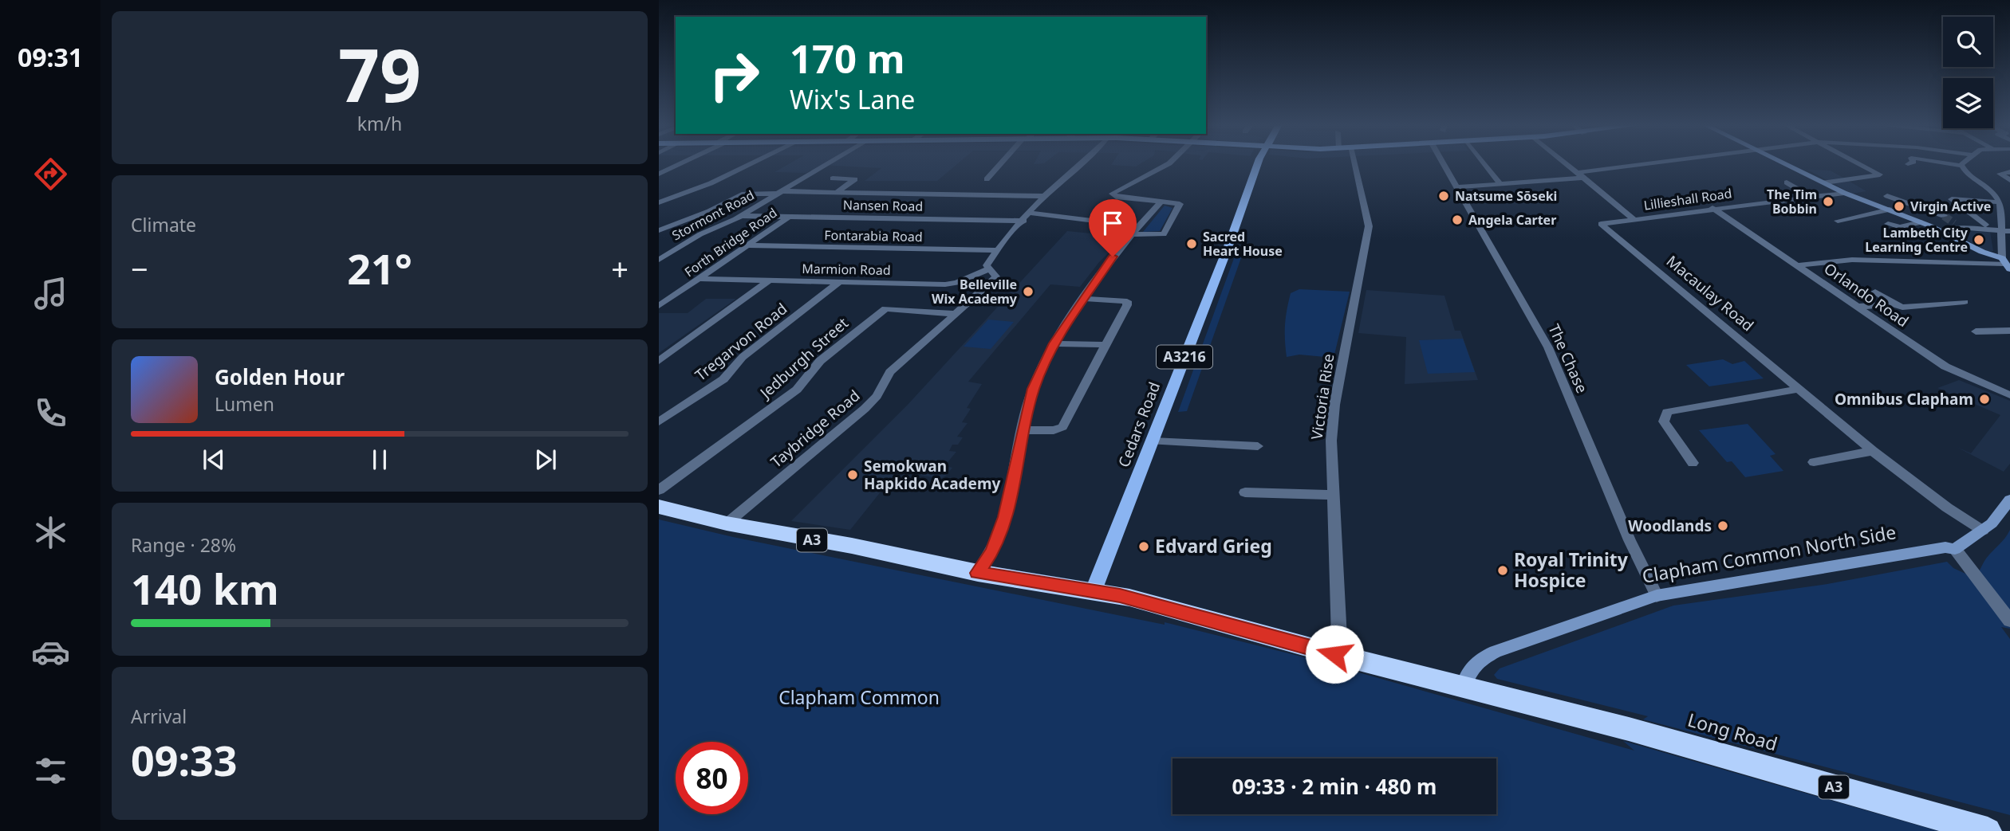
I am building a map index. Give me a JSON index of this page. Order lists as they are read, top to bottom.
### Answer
{
  "streets": {
    "highway": ["A3", "Long Road"],
    "main road": ["A3216", "Cedars Road", "Clapham Common North Side"],
    "street": [
      "Lillieshall Road",
      "Nansen Road",
      "Stormont Road",
      "Fontarabia Road",
      "Forth Bridge Road",
      "Marmion Road",
      "Macaulay Road",
      "Orlando Road",
      "Tregarvon Road",
      "Jedburgh Street",
      "The Chase",
      "Victoria Rise",
      "Taybridge Road"
    ]
  },
  "crossings": [
    ["Lillieshall Road", "Macaulay Road"],
    ["Lillieshall Road", "Orlando Road"],
    ["Nansen Road", "Stormont Road"],
    ["Nansen Road", "Forth Bridge Road"],
    ["Nansen Road", "Taybridge Road"],
    ["Fontarabia Road", "Forth Bridge Road"],
    ["Fontarabia Road", "Taybridge Road"],
    ["Forth Bridge Road", "Marmion Road"],
    ["Marmion Road", "Tregarvon Road"],
    ["Marmion Road", "Taybridge Road"],
    ["Jedburgh Street", "Taybridge Road"],
    ["The Chase", "Clapham Common North Side"],
    ["Victoria Rise", "A3"],
    ["Cedars Road", "A3"],
    ["Taybridge Road", "A3"],
    ["A3", "Clapham Common North Side"],
    ["A3", "Long Road"],
    ["Clapham Common North Side", "Long Road"]
  ],
  "parks": ["Clapham Common"],
  "places": [
    "Natsume Sōseki",
    "The Tim Bobbin",
    "Virgin Active",
    "Angela Carter",
    "Lambeth City Learning Centre",
    "Sacred Heart House",
    "Belleville Wix Academy",
    "Omnibus Clapham",
    "Semokwan Hapkido Academy",
    "Woodlands",
    "Edvard Grieg",
    "Royal Trinity Hospice"
  ],
  "page": {
    "tabs": "09:31",
    "tile": [
      ["79", "km/h"],
      "Climate",
      ["Range · 28%", "140 km"],
      ["Arrival", "09:33"]
    ],
    "turn": ["170 m", "Wix's Lane"],
    "heat": ["−", "21°", "+"],
    "song": ["Golden Hour", "Lumen"],
    "limit": "80",
    "trip": "09:33 · 2 min · 480 m"
  }
}
